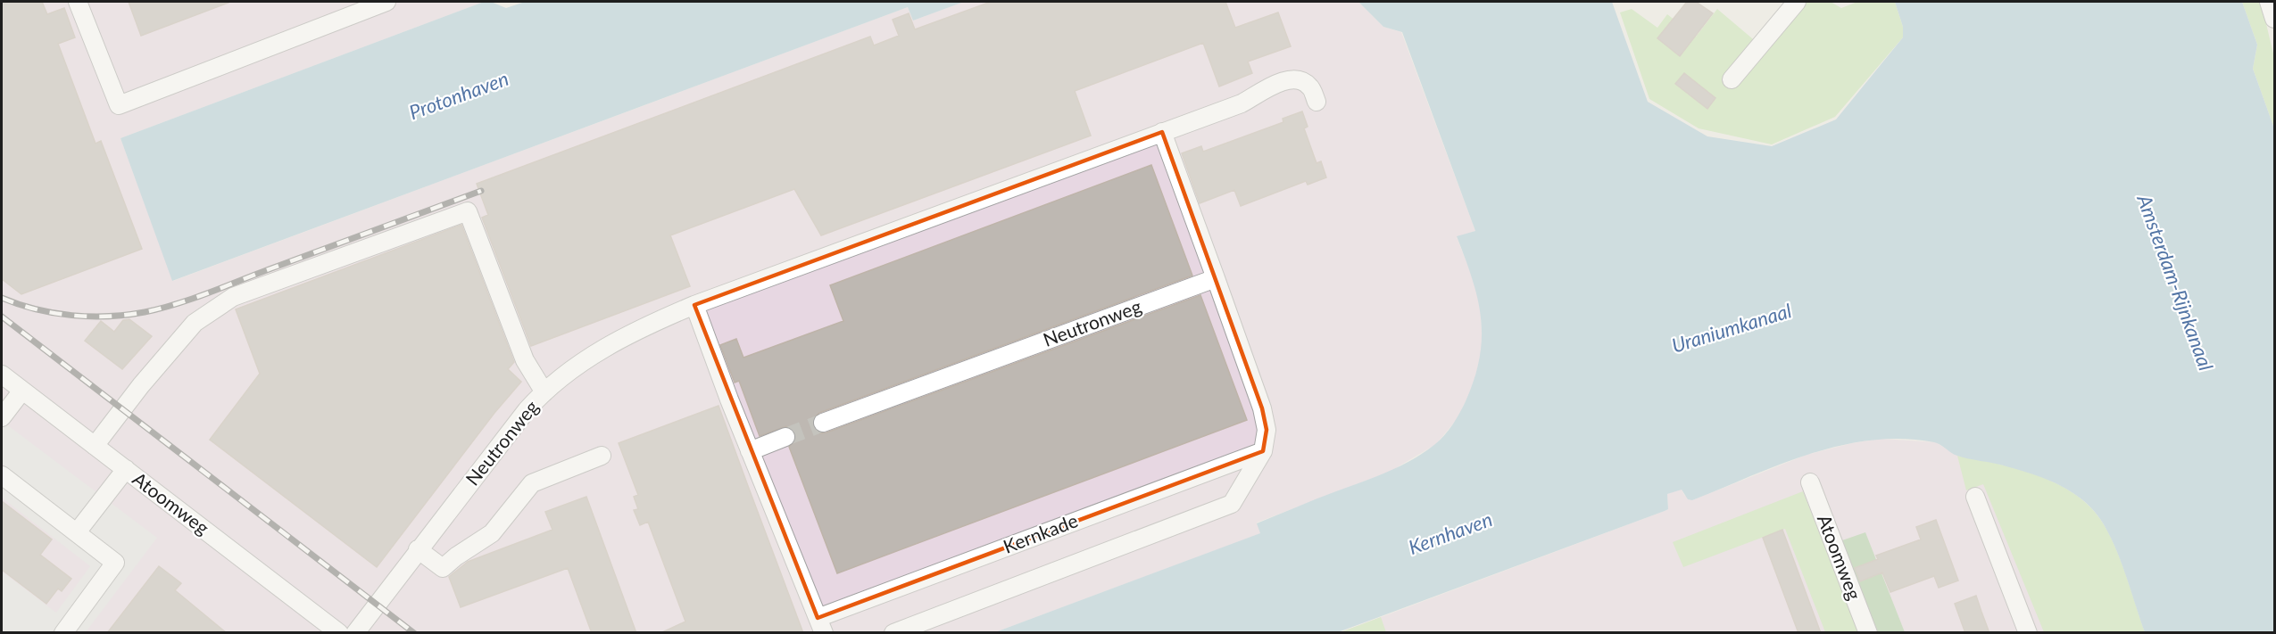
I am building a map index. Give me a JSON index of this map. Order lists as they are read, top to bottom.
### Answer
{
  "streets": {
    "street": ["Neutronweg", "Atoomweg", "Kernkade"]
  },
  "water": [
    "Protonhaven",
    "Amsterdam-Rijnkanaal",
    "Uraniumkanaal",
    "Kernhaven"
  ]
}
